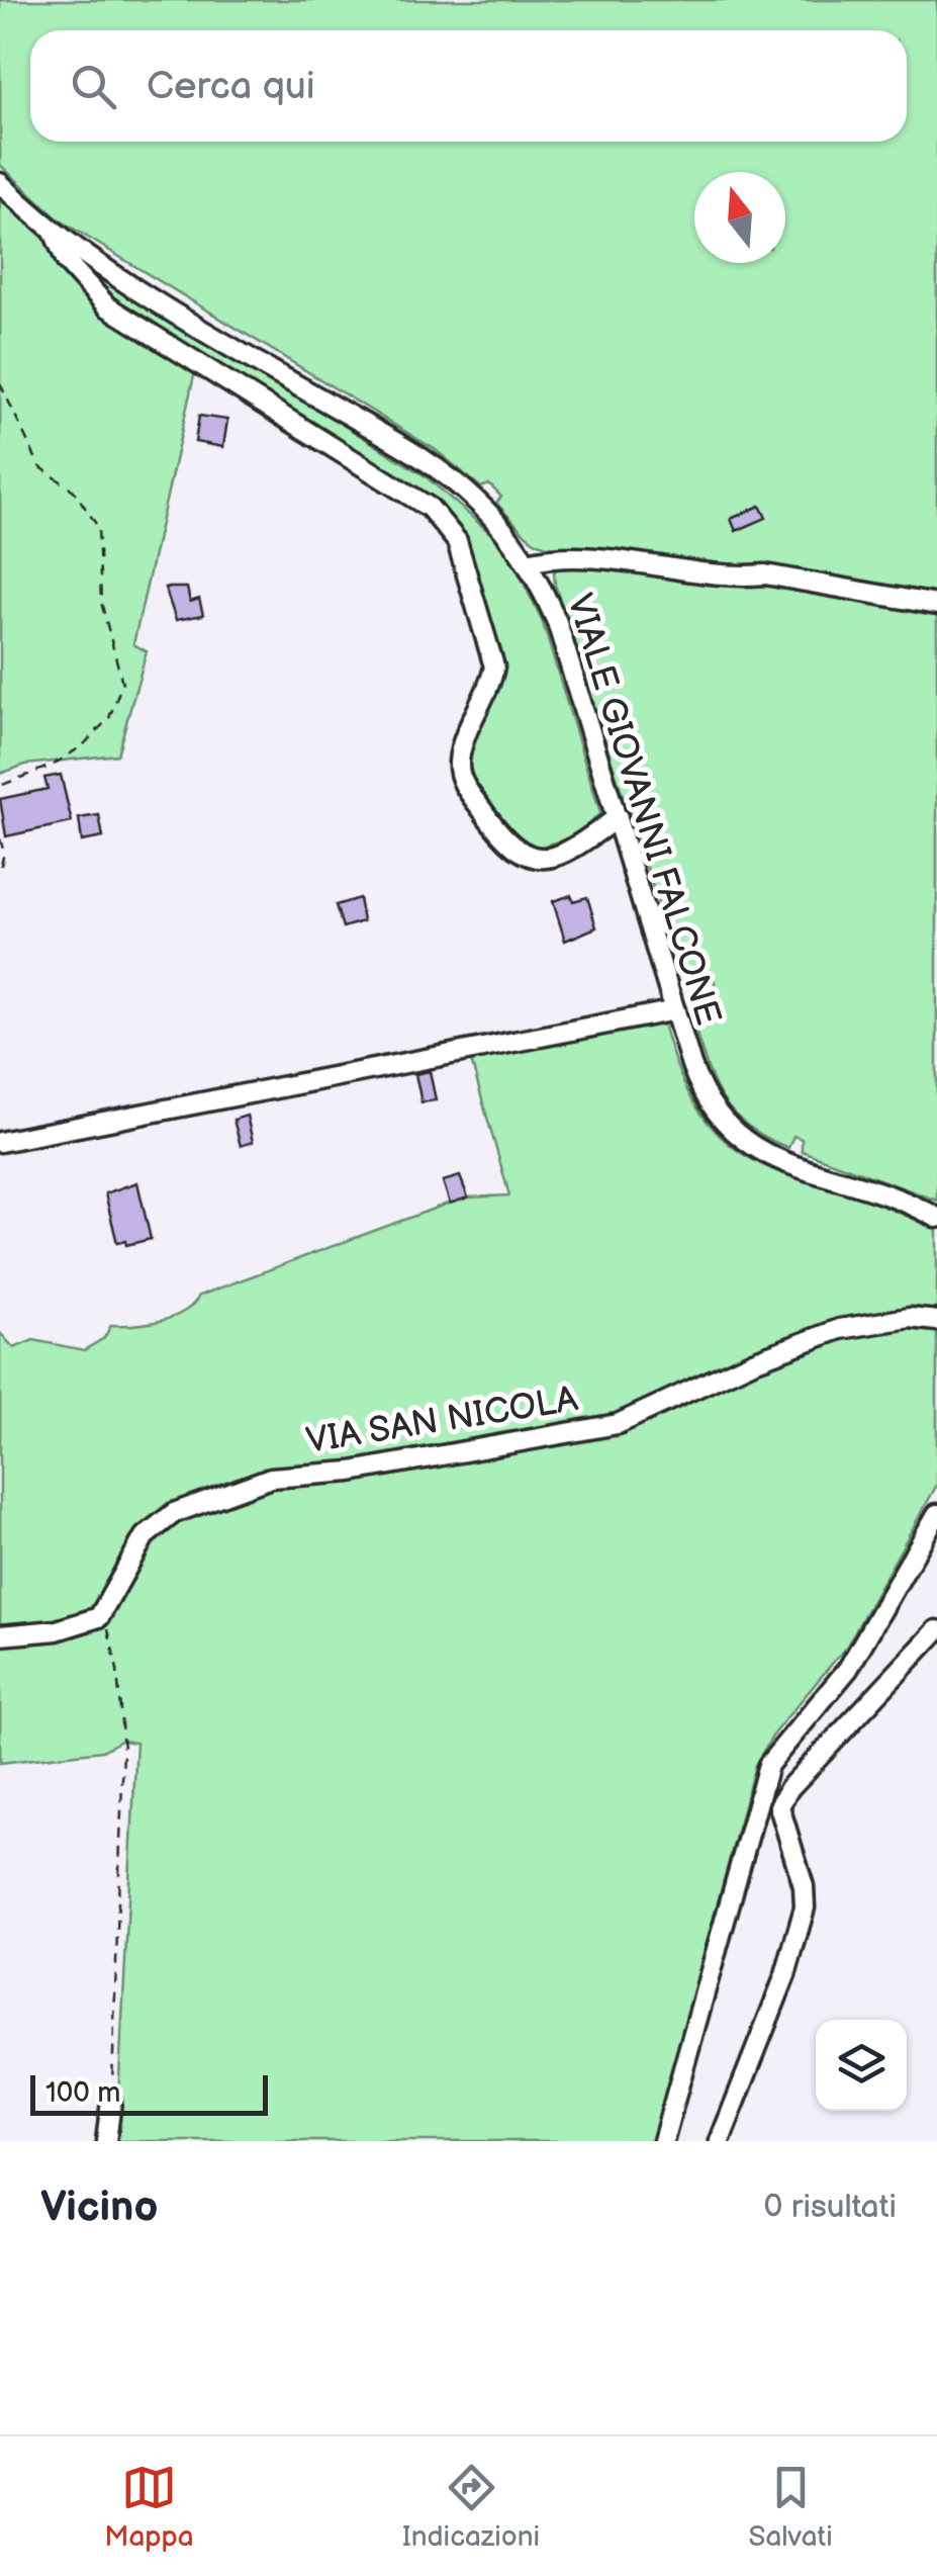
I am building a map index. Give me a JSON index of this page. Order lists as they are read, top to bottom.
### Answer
{
  "streets": {
    "street": ["VIALE GIOVANNI FALCONE", "VIA SAN NICOLA"]
  },
  "scale_bar": "100 m",
  "north": "top",
  "page": {
    "search": "Cerca qui",
    "scale": "100 m",
    "heading": ["Vicino", "0 risultati"],
    "nav": ["Mappa", "Indicazioni", "Salvati"]
  }
}
